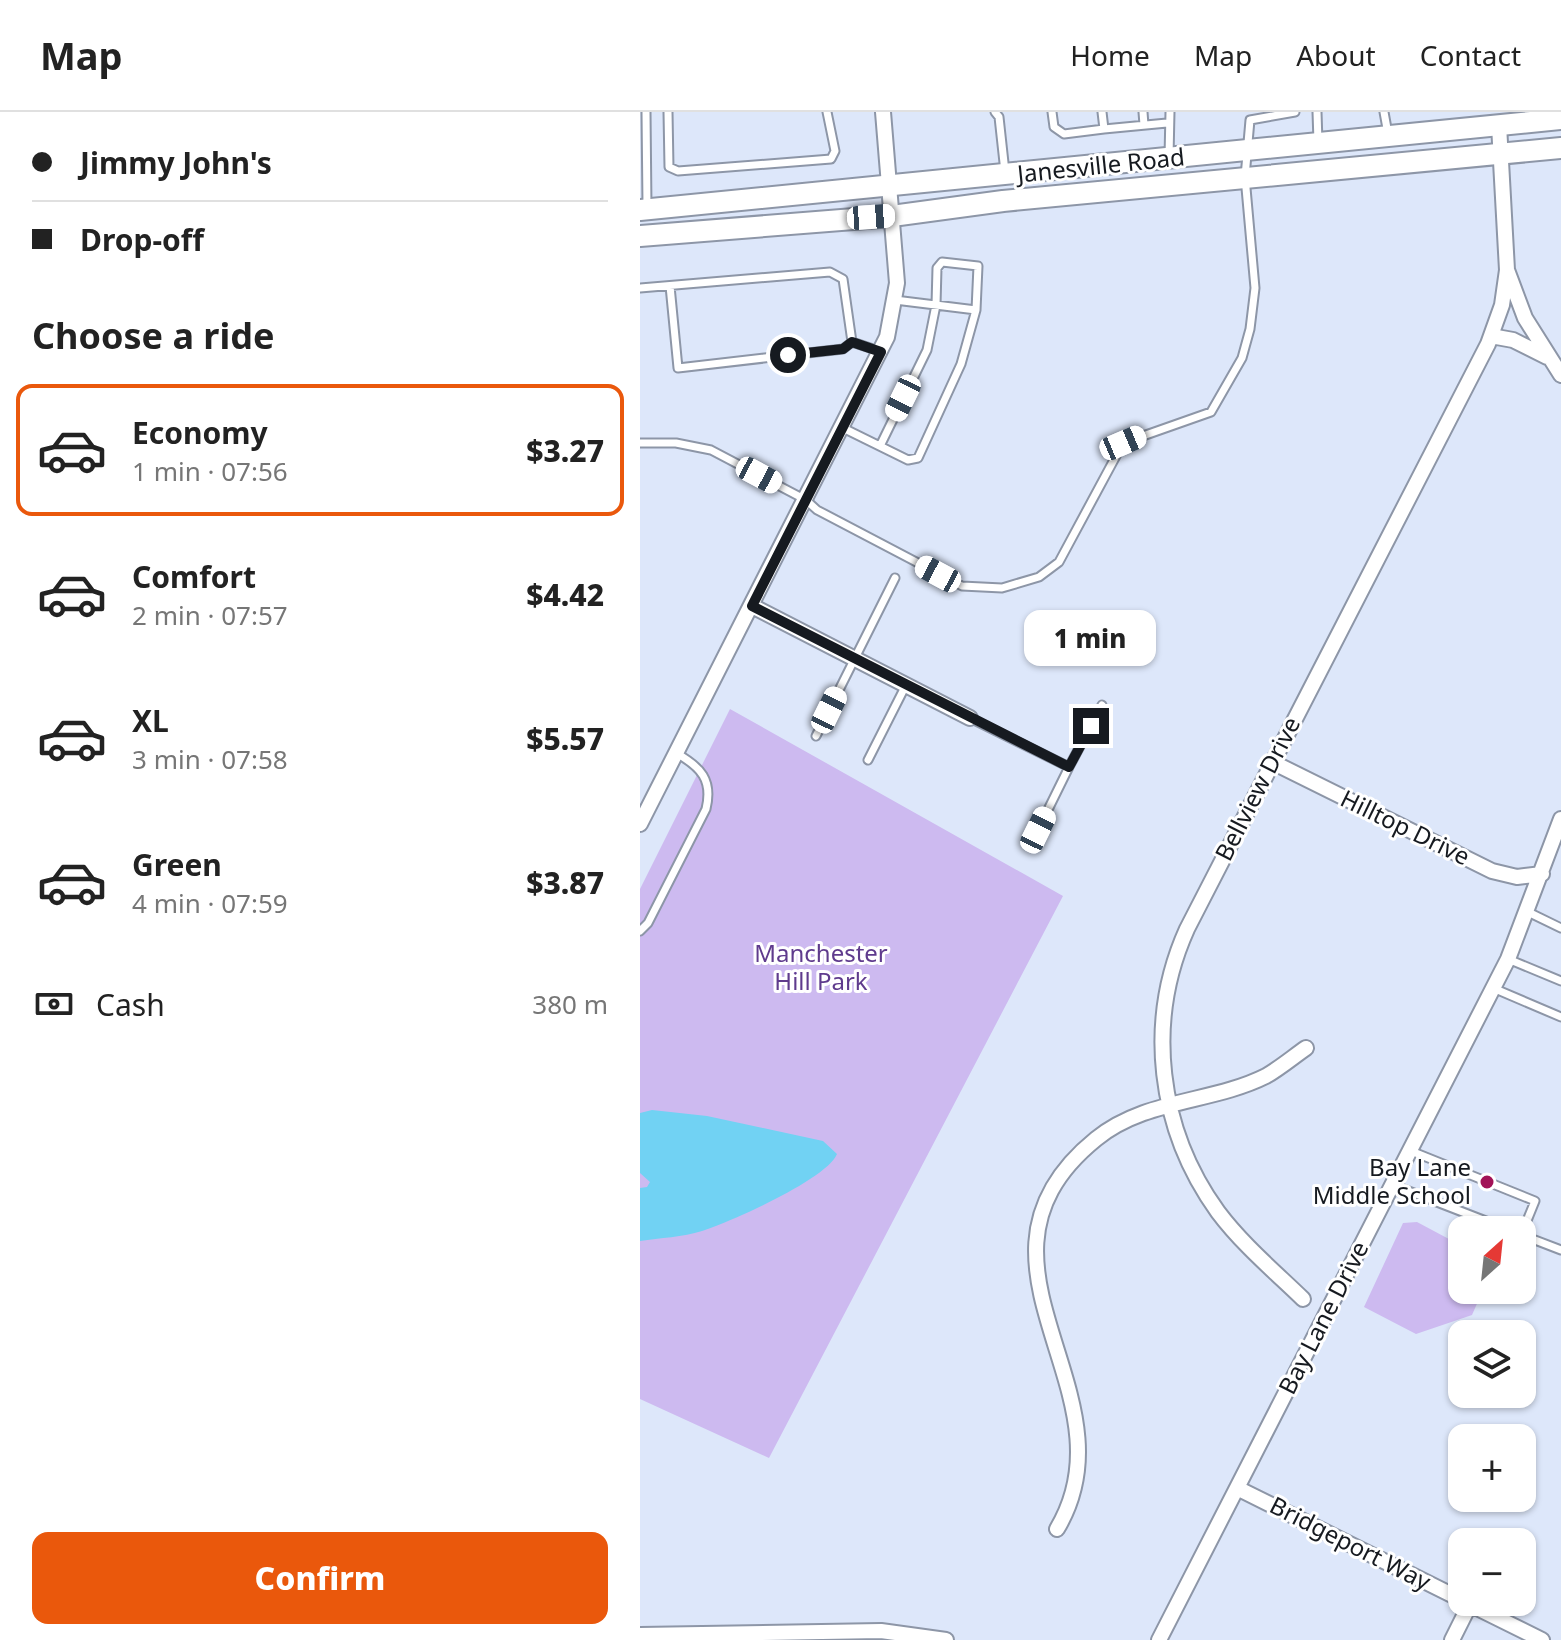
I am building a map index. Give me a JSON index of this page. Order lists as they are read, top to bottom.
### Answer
{
  "streets": {
    "main road": ["Janesville Road"],
    "street": [
      "Bellview Drive",
      "Hilltop Drive",
      "Bay Lane Drive",
      "Bridgeport Way"
    ]
  },
  "crossings": [
    ["Bellview Drive", "Hilltop Drive"],
    ["Hilltop Drive", "Bay Lane Drive"],
    ["Bay Lane Drive", "Bridgeport Way"]
  ],
  "parks": ["Manchester Hill Park"],
  "places": ["Bay Lane Middle School"],
  "north": "top right",
  "page": {
    "header": "Map",
    "nav": [
      "Home",
      "Map",
      "About",
      "Contact"
    ],
    "banner": ["Jimmy John's", "Drop-off"],
    "heading": "Choose a ride",
    "list": [
      {
        "name": "Economy",
        "note": "1 min · 07:56",
        "value": "$3.27"
      },
      {
        "name": "Comfort",
        "note": "2 min · 07:57",
        "value": "$4.42"
      },
      {
        "name": "XL",
        "note": "3 min · 07:58",
        "value": "$5.57"
      },
      {
        "name": "Green",
        "note": "4 min · 07:59",
        "value": "$3.87"
      }
    ],
    "bubble": "1 min",
    "pay": ["Cash", "380 m"],
    "map_buttons": ["+", "−"],
    "buttons": "Confirm"
  }
}
